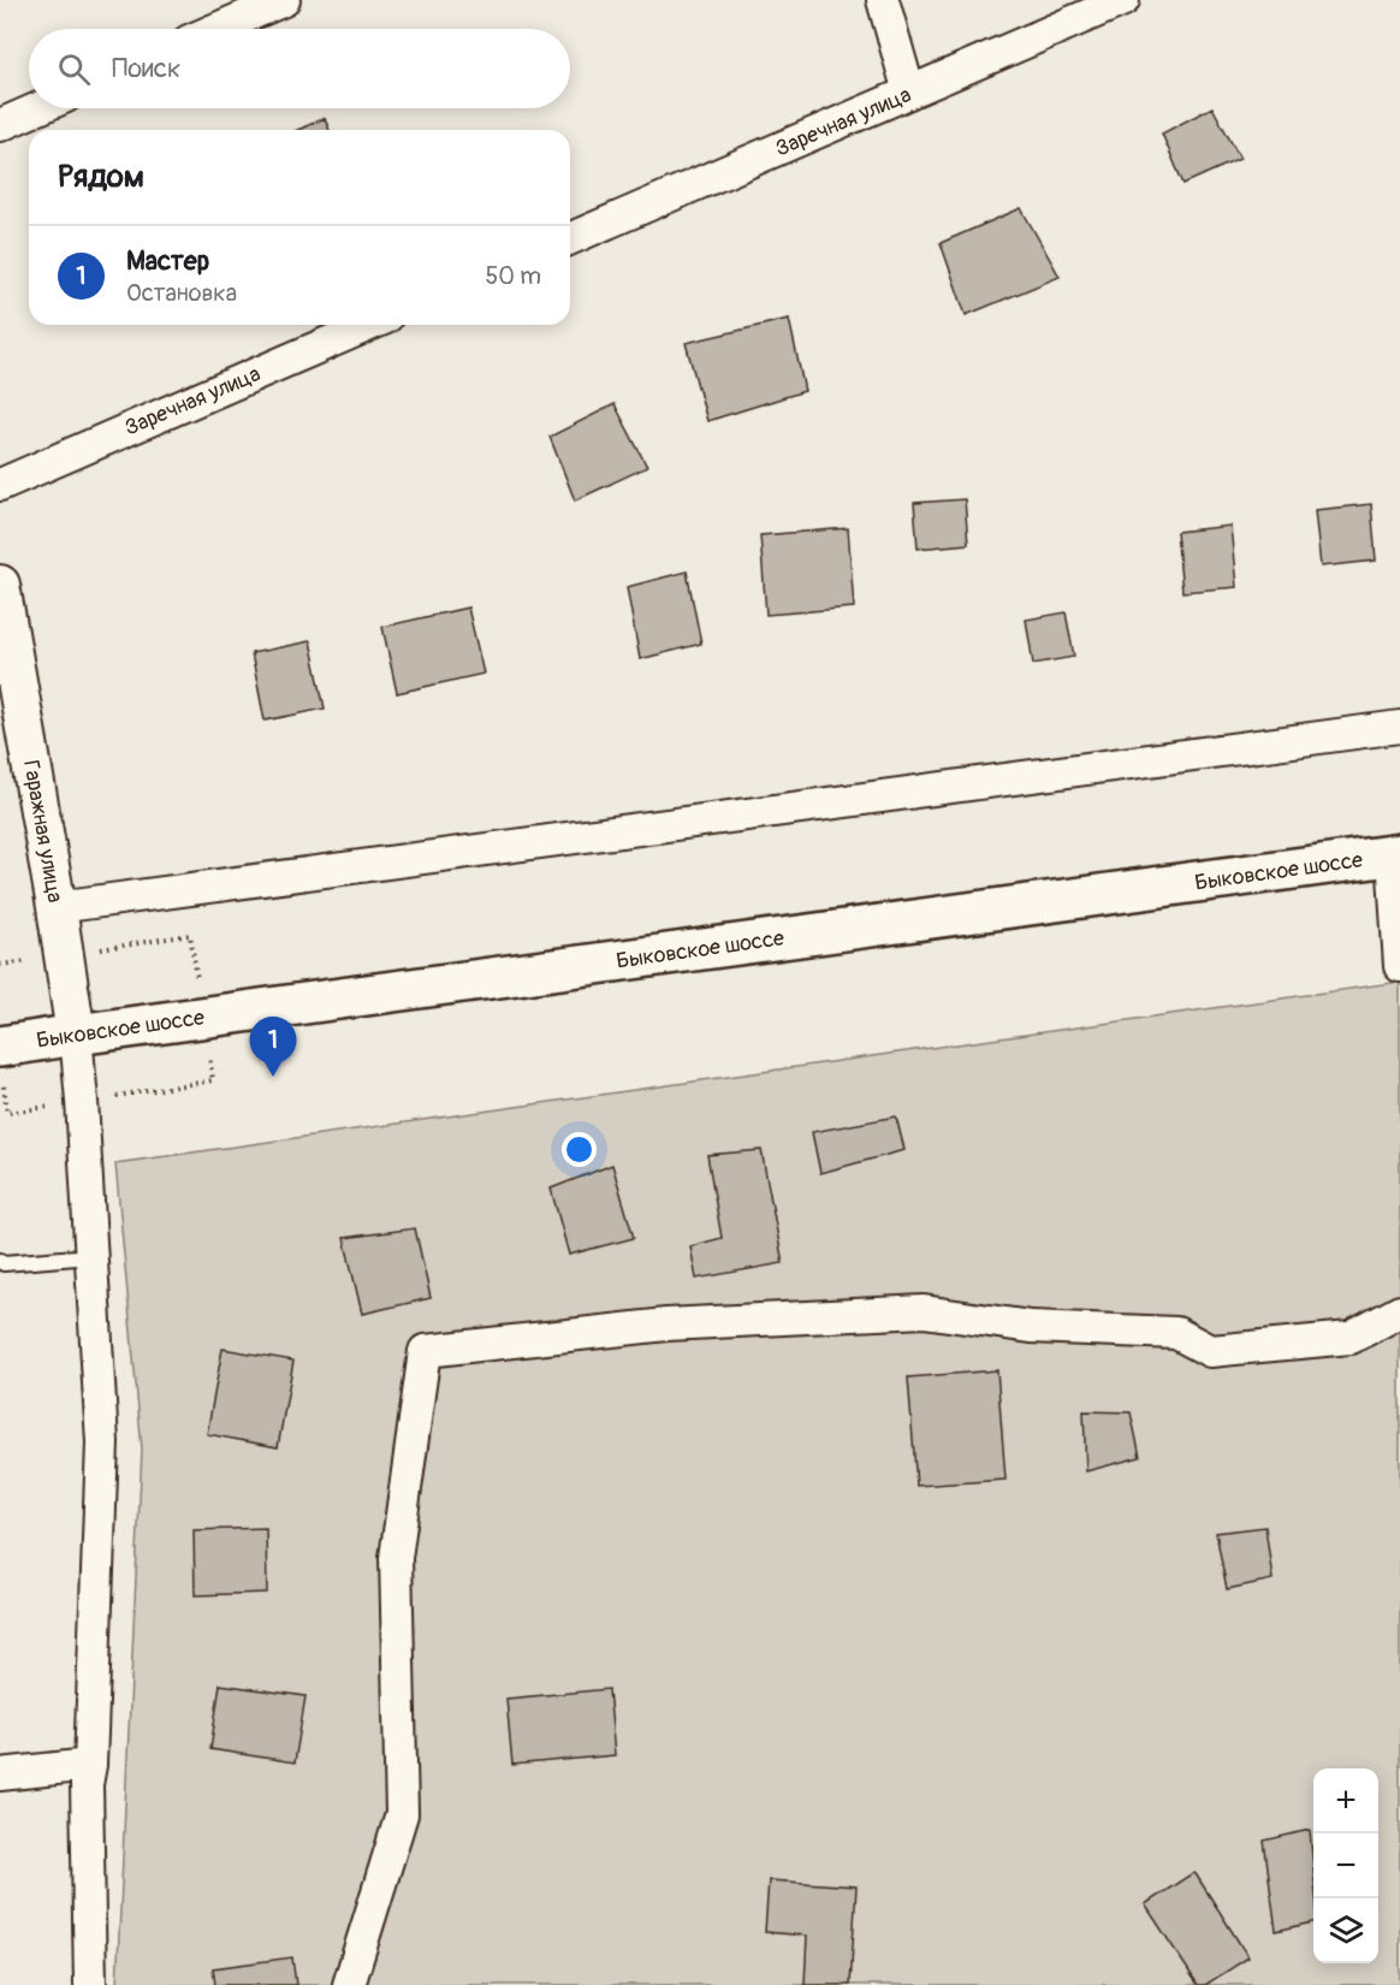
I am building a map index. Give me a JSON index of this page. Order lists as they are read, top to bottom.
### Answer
{
  "streets": {
    "main road": ["Быковское шоссе"],
    "street": ["Заречная улица", "Гаражная улица"]
  },
  "crossings": [
    ["Гаражная улица", "Быковское шоссе"]
  ],
  "page": {
    "search": "Поиск",
    "heading": "Рядом",
    "list": [
      {
        "mark": "1",
        "name": "Мастер",
        "note": "Остановка",
        "value": "50 m"
      }
    ],
    "pins": "1",
    "map_buttons": ["+", "−"]
  }
}
